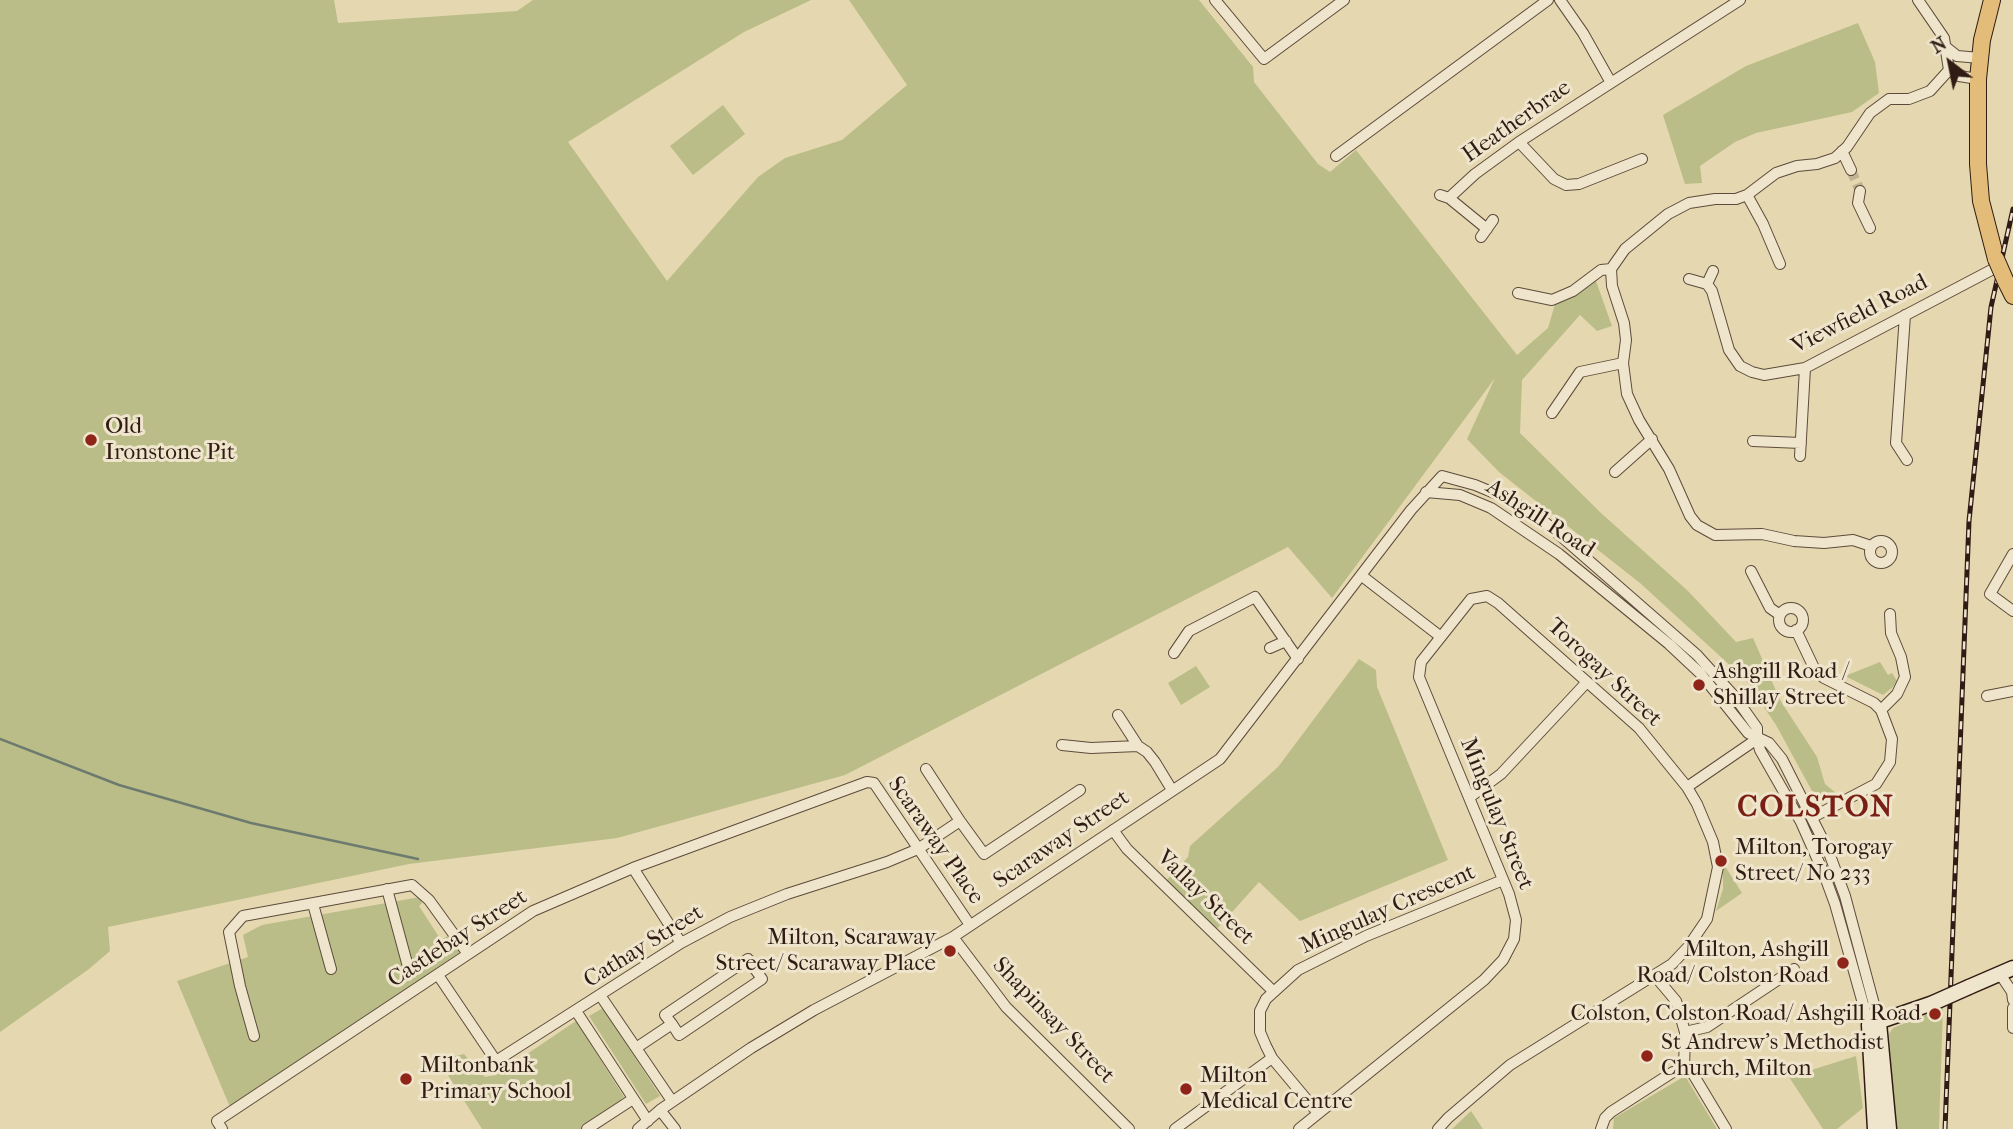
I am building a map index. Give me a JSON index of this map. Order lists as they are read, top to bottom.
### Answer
{
  "streets": {
    "street": [
      "Heatherbrae",
      "Viewfield Road",
      "Ashgill Road",
      "Torogay Street",
      "Mingulay Street",
      "Scaraway Street",
      "Scaraway Place",
      "Vallay Street",
      "Mingulay Crescent",
      "Castlebay Street",
      "Cathay Street",
      "Shapinsay Street"
    ]
  },
  "crossings": [
    ["Ashgill Road", "Scaraway Street"],
    ["Torogay Street", "Mingulay Street"],
    ["Mingulay Street", "Mingulay Crescent"],
    ["Scaraway Street", "Scaraway Place"],
    ["Scaraway Street", "Vallay Street"],
    ["Scaraway Street", "Shapinsay Street"],
    ["Scaraway Place", "Castlebay Street"],
    ["Scaraway Place", "Cathay Street"],
    ["Vallay Street", "Mingulay Crescent"],
    ["Castlebay Street", "Cathay Street"]
  ],
  "districts": ["COLSTON"],
  "places": [
    "Old Ironstone Pit",
    "Ashgill Road / Shillay Street",
    "Milton, Torogay Street/ No 233",
    "Milton, Scaraway Street/ Scaraway Place",
    "Milton, Ashgill Road/ Colston Road",
    "Colston, Colston Road/ Ashgill Road",
    "St Andrew's Methodist Church, Milton",
    "Miltonbank Primary School",
    "Milton Medical Centre"
  ],
  "north": "top left"
}
